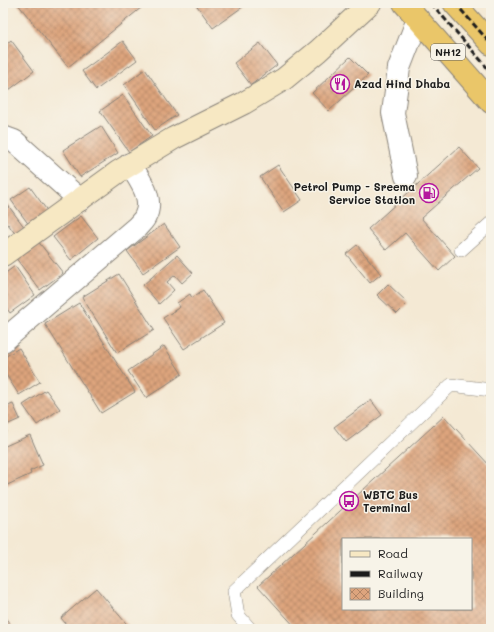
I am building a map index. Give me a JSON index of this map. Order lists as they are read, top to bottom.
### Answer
{
  "streets": {
    "highway": ["NH12"]
  },
  "places": {
    "restaurant": ["Azad Hind Dhaba"],
    "fuel station": ["Petrol Pump - Sreema Service Station"],
    "bus stop": ["WBTC Bus Terminal"]
  },
  "legend": ["Road", "Railway", "Building"]
}
